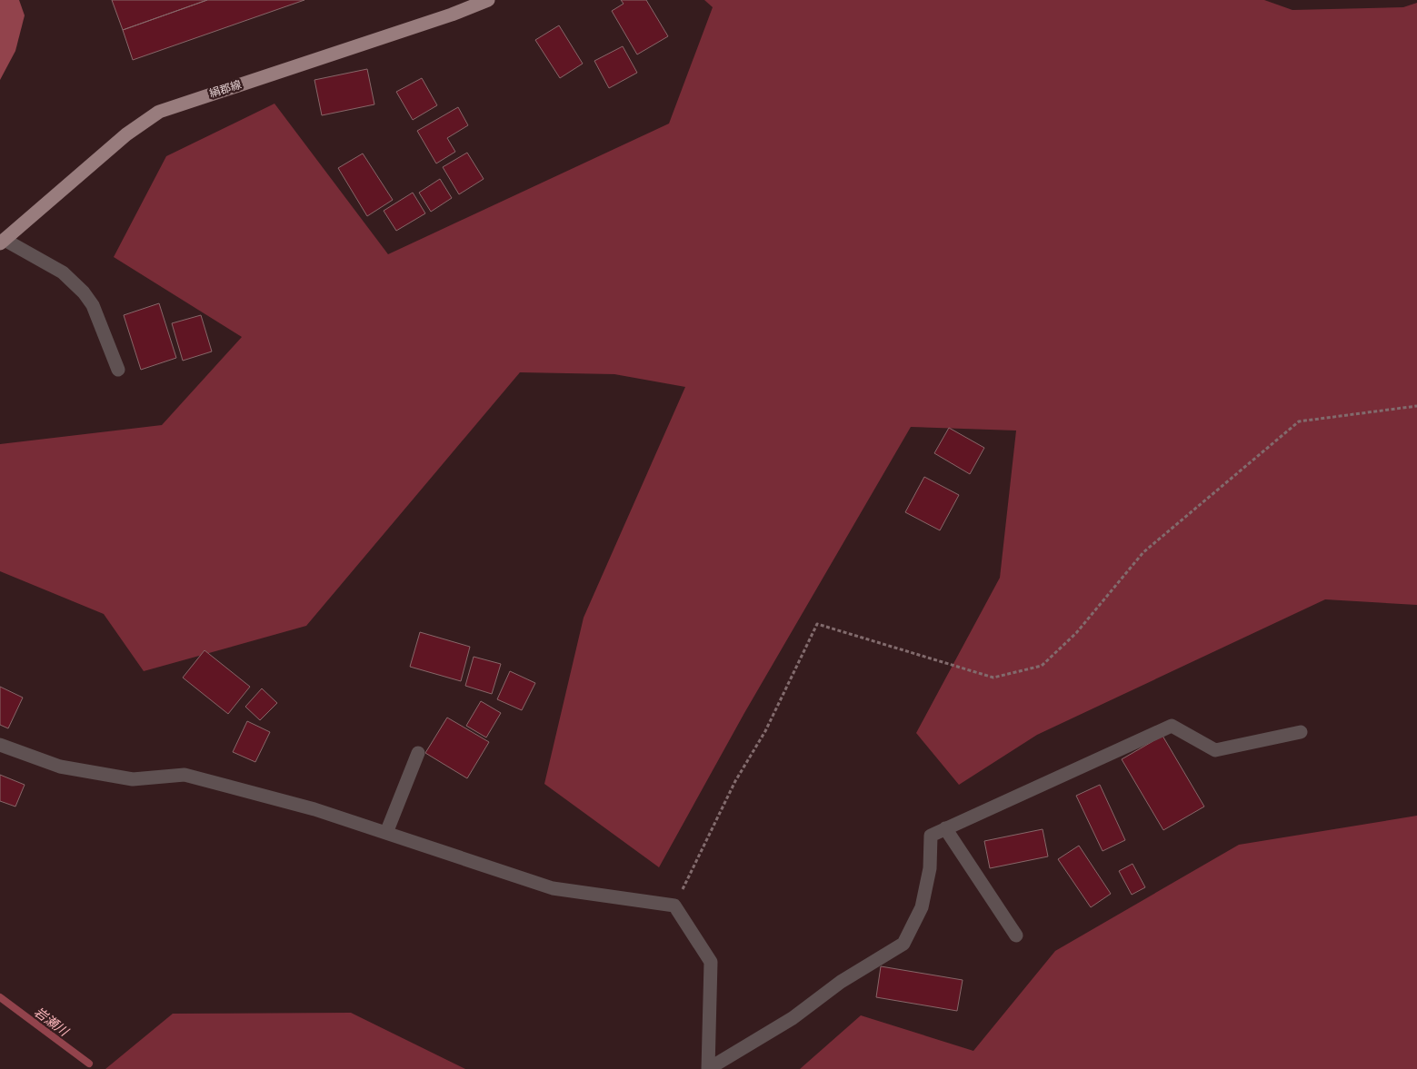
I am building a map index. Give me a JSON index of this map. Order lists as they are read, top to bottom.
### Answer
{
  "streets": {
    "main road": ["絹郡線"]
  },
  "water": ["岩瀬川"]
}
